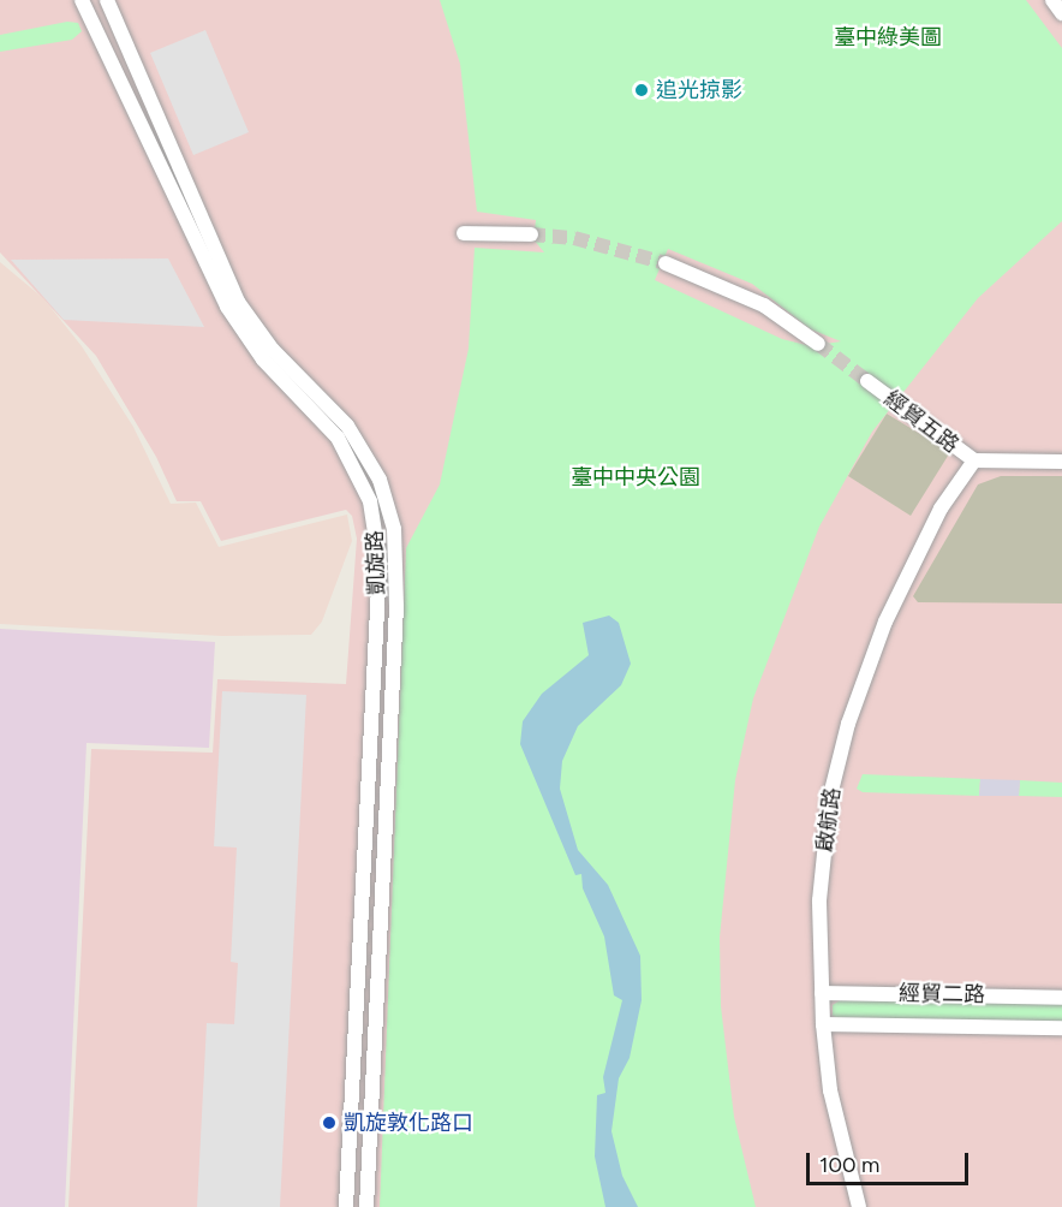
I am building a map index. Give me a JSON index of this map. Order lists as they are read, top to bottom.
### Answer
{
  "streets": {
    "street": [
      "經貿五路",
      "凱旋路",
      "啟航路",
      "經貿二路"
    ]
  },
  "crossings": [
    ["經貿五路", "啟航路"],
    ["啟航路", "經貿二路"]
  ],
  "parks": ["臺中綠美圖", "臺中中央公園"],
  "places": ["追光掠影", "凱旋敦化路口"],
  "scale_bar": "100 m"
}
